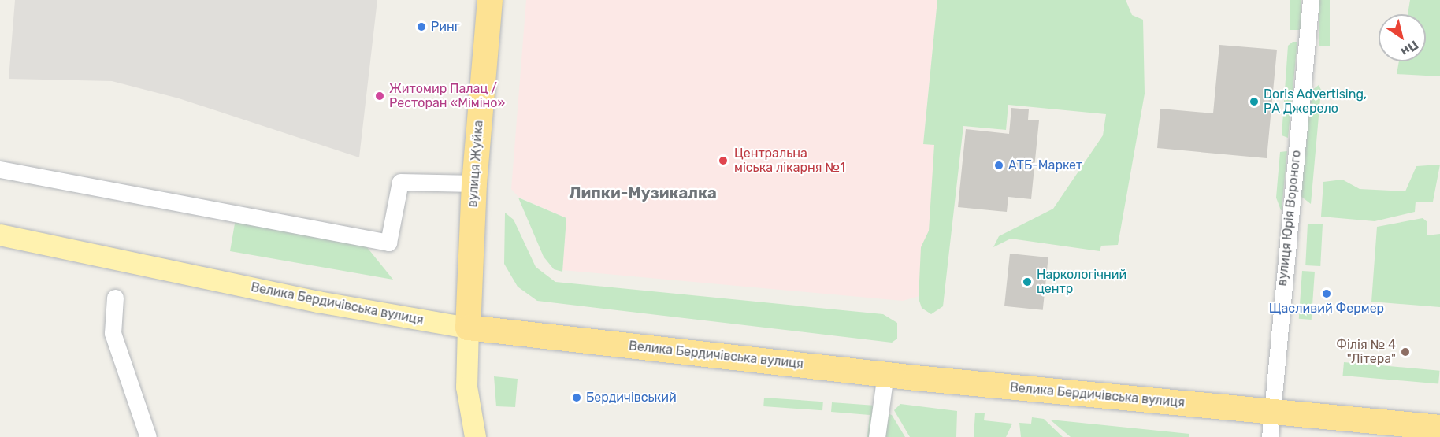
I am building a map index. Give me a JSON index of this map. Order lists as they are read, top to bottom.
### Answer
{
  "streets": {
    "highway": ["вулиця Жуйка", "Велика Бердичівська вулиця"],
    "street": ["вулиця Юрія Вороного"]
  },
  "crossings": [
    ["вулиця Жуйка", "Велика Бердичівська вулиця"],
    ["вулиця Юрія Вороного", "Велика Бердичівська вулиця"]
  ],
  "districts": ["Липки-Музикалка"],
  "places": [
    "Ринг",
    "Житомир Палац / Ресторан «Міміно»",
    "Doris Advertising, РА Джерело",
    "Центральна міська лікарня №1",
    "АТБ-Маркет",
    "Наркологічний центр",
    "Щасливий Фермер",
    "Філія № 4 \"Літера\"",
    "Бердичівський"
  ],
  "north": "bottom right"
}
